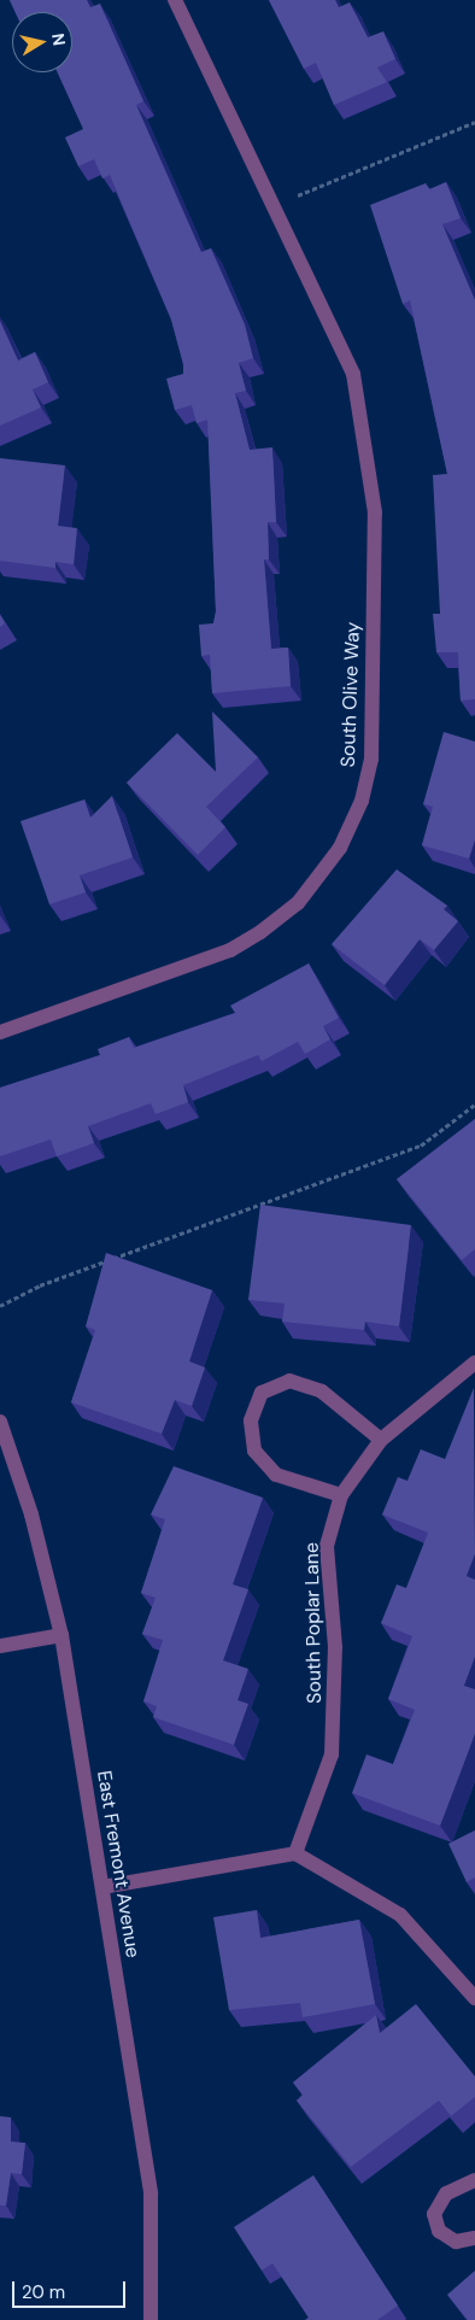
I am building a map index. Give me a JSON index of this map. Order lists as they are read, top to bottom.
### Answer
{
  "streets": {
    "street": ["South Olive Way", "South Poplar Lane", "East Fremont Avenue"]
  },
  "scale_bar": "20 m",
  "north": "right"
}
